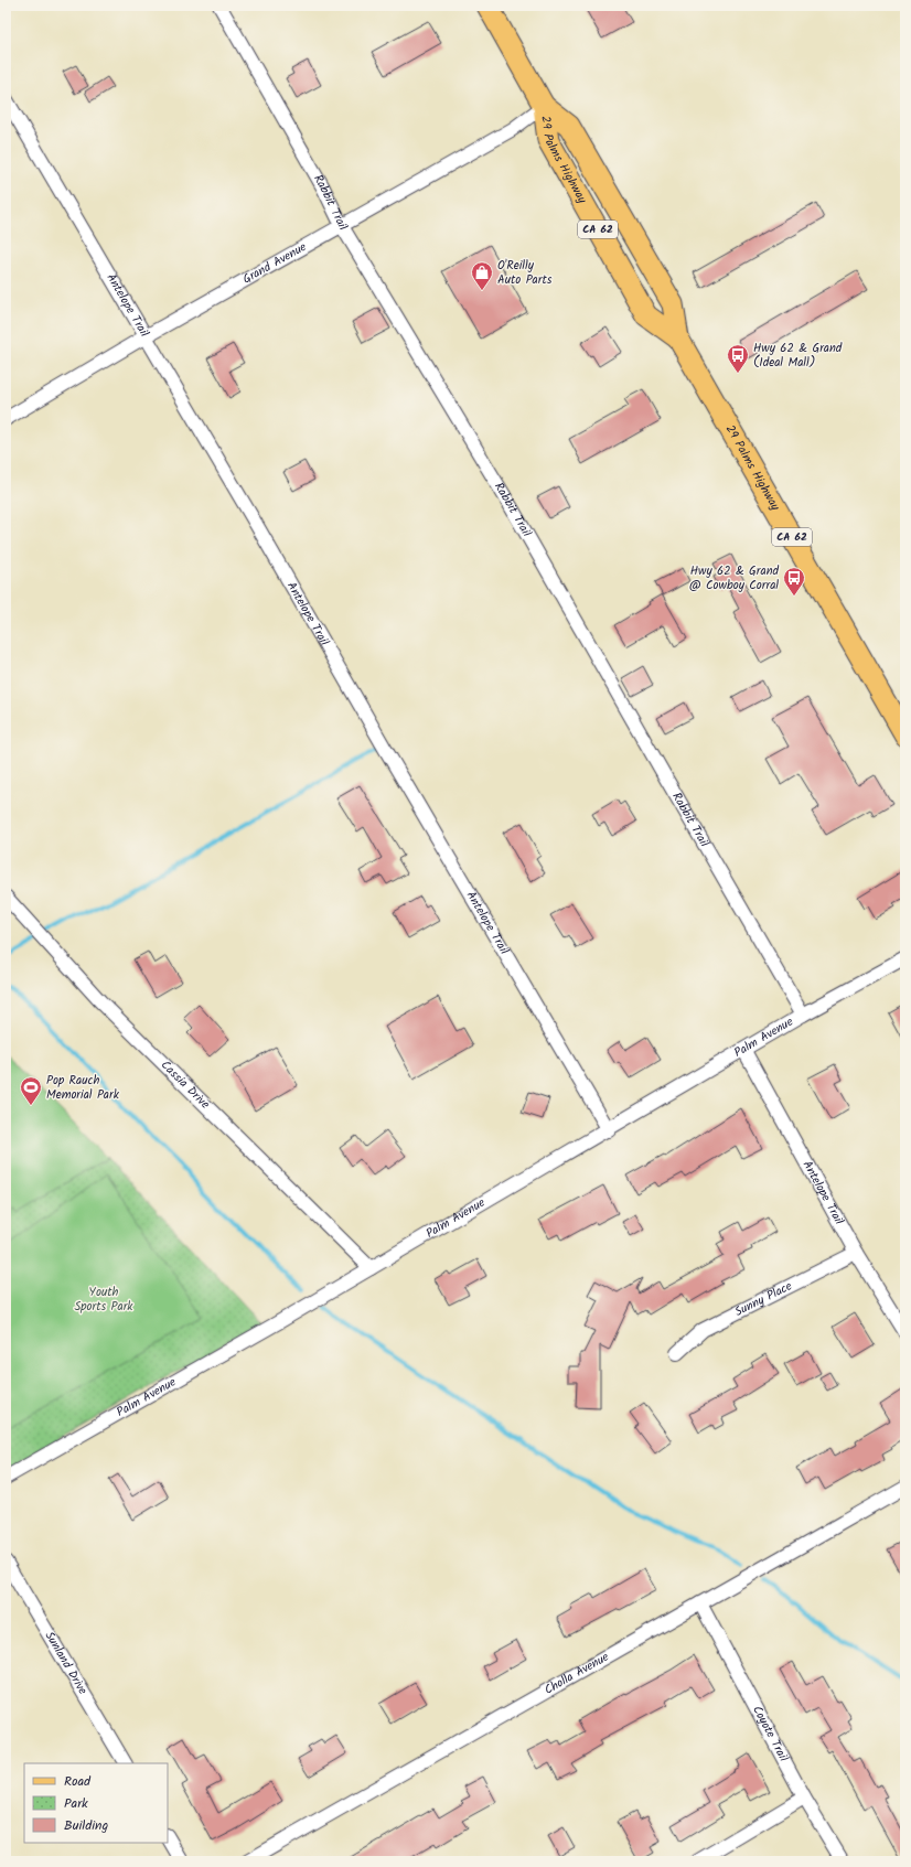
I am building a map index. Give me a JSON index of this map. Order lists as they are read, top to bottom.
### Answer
{
  "streets": {
    "main road": ["29 Palms Highway", "CA 62"],
    "street": [
      "Rabbit Trail",
      "Grand Avenue",
      "Antelope Trail",
      "Palm Avenue",
      "Cassia Drive",
      "Sunny Place",
      "Sunland Drive",
      "Cholla Avenue",
      "Coyote Trail"
    ]
  },
  "crossings": [
    ["29 Palms Highway", "Grand Avenue"],
    ["Rabbit Trail", "Grand Avenue"],
    ["Rabbit Trail", "Palm Avenue"],
    ["Grand Avenue", "Antelope Trail"],
    ["Antelope Trail", "Palm Avenue"],
    ["Antelope Trail", "Sunny Place"],
    ["Palm Avenue", "Cassia Drive"],
    ["Cholla Avenue", "Coyote Trail"]
  ],
  "parks": ["Youth Sports Park"],
  "places": {
    "shop": ["O'Reilly Auto Parts"],
    "bus stop": ["Hwy 62 & Grand (Ideal Mall)", "Hwy 62 & Grand @ Cowboy Corral"],
    "sports": ["Pop Rauch Memorial Park"]
  },
  "legend": ["Road", "Park", "Building"]
}
